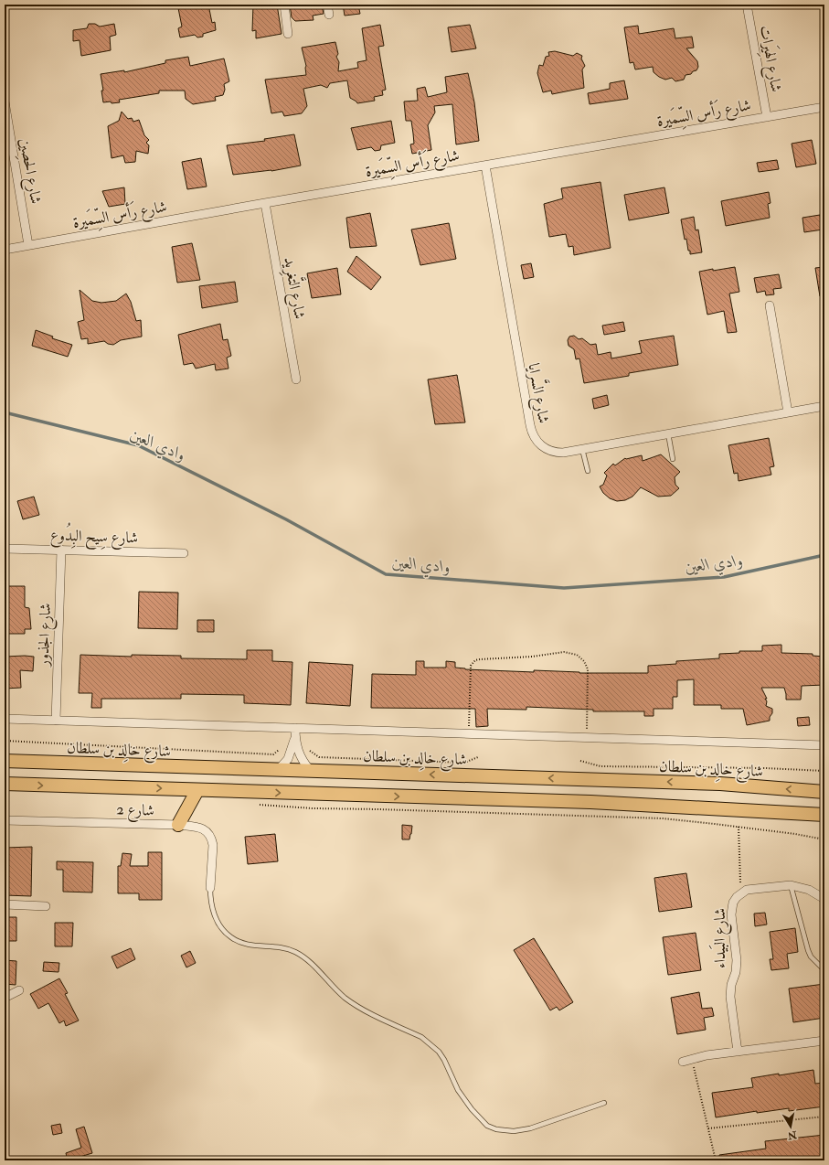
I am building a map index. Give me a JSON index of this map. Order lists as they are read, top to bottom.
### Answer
{
  "streets": {
    "main road": ["شارع خالِد بن سلطان"],
    "street": [
      "شارع الهِيَرات",
      "شارع رَأس السِّمَيرة",
      "شارع الحصِين",
      "شارع التَّغرِيد",
      "شارع السَّرايا",
      "شارع سِيح البِدُوع",
      "شارع الجذور",
      "شارع 2",
      "شارع البَيداء"
    ]
  },
  "crossings": [
    ["شارع الهِيَرات", "شارع رَأس السِّمَيرة"],
    ["شارع رَأس السِّمَيرة", "شارع الحصِين"],
    ["شارع رَأس السِّمَيرة", "شارع التَّغرِيد"],
    ["شارع رَأس السِّمَيرة", "شارع السَّرايا"],
    ["شارع سِيح البِدُوع", "شارع الجذور"]
  ],
  "water": ["وادي العين"],
  "north": "bottom"
}
